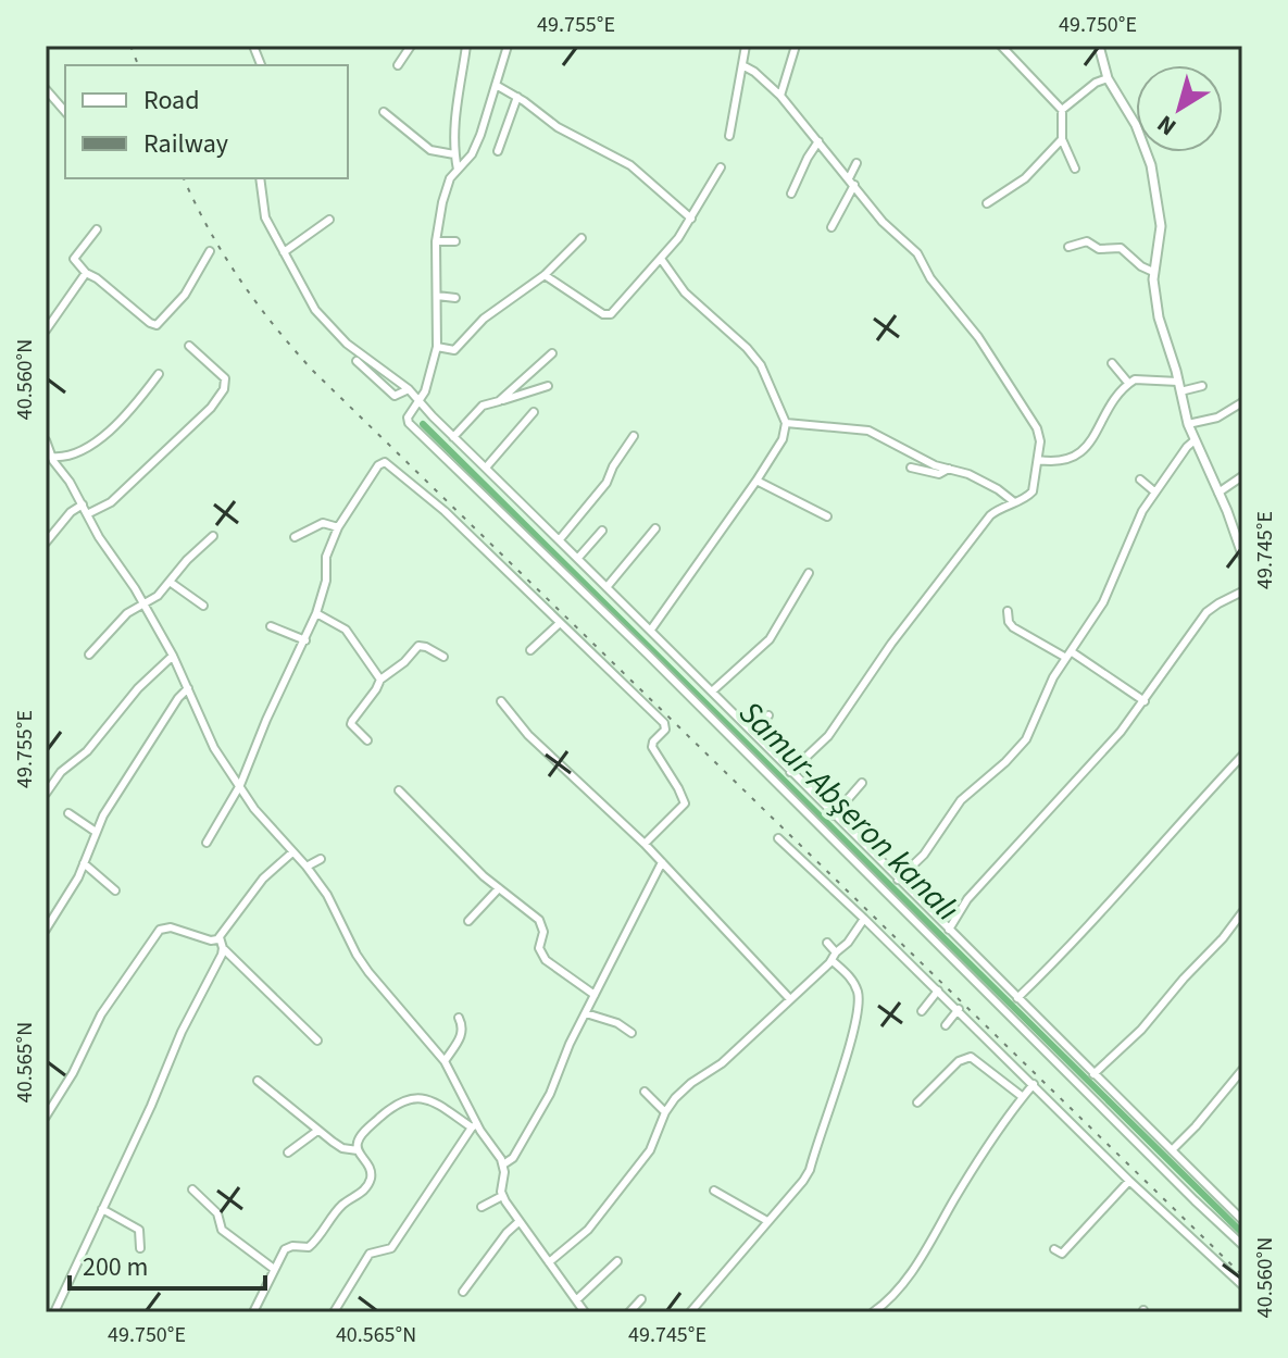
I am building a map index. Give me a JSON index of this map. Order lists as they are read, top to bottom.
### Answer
{
  "water": ["Samur-Abşeron kanalı"],
  "legend": ["Road", "Railway"],
  "scale_bar": "200 m",
  "north": "bottom left",
  "coordinates": [
    "49.755°E",
    "49.750°E",
    "40.560°N",
    "49.745°E",
    "40.565°N"
  ]
}
